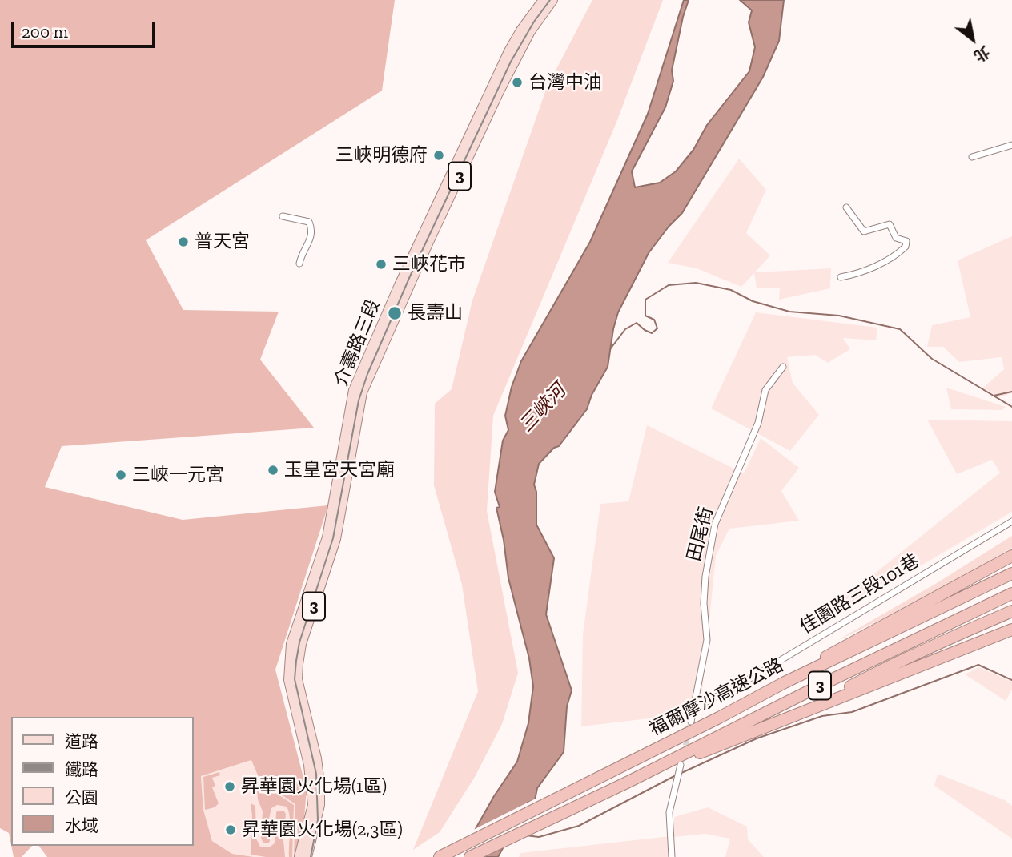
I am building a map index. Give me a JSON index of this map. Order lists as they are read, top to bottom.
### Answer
{
  "streets": {
    "highway": ["3", "福爾摩沙高速公路"],
    "main road": ["介壽路三段"],
    "street": ["田尾街", "佳園路三段101巷"]
  },
  "crossings": [
    ["田尾街", "佳園路三段101巷"]
  ],
  "water": ["三峽河"],
  "places": [
    "台灣中油",
    "三峽明德府",
    "普天宮",
    "三峽花市",
    "長壽山",
    "玉皇宮天宮廟",
    "三峽一元宮",
    "昇華園火化場(1區)",
    "昇華園火化場(2,3區)"
  ],
  "legend": [
    "道路",
    "鐵路",
    "公園",
    "水域"
  ],
  "scale_bar": "200 m",
  "north": "bottom right"
}
